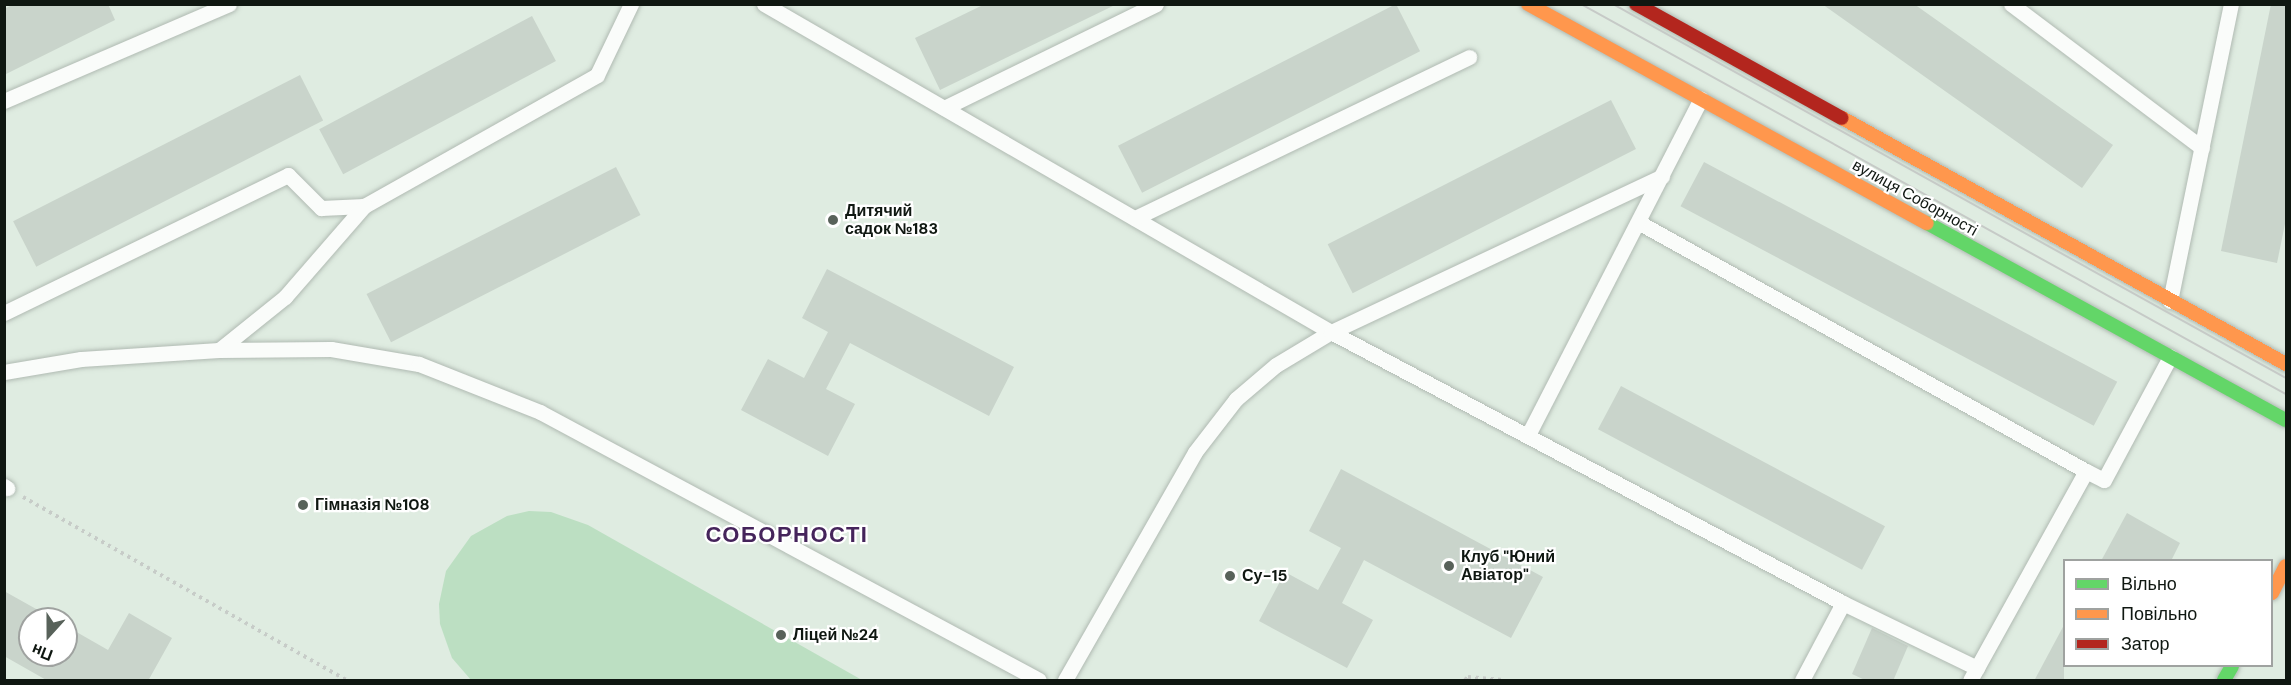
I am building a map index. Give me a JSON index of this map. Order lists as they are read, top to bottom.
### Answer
{
  "streets": {
    "main road": ["вулиця Соборності"]
  },
  "districts": ["СОБОРНОСТІ"],
  "places": [
    "Дитячий садок №183",
    "Гімназія №108",
    "Клуб \"Юний Авіатор\"",
    "Су-15",
    "Ліцей №24"
  ],
  "legend": ["Вільно", "Повільно", "Затор"],
  "north": "bottom"
}
